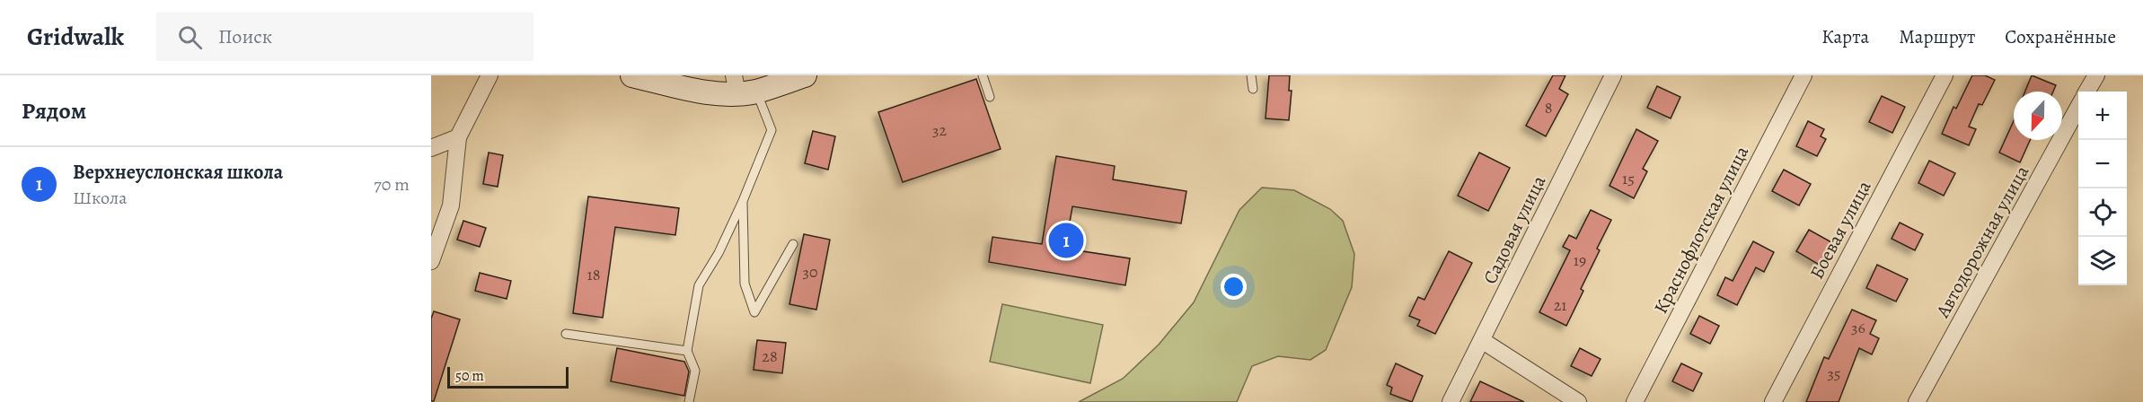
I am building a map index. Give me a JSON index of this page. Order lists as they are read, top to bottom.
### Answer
{
  "streets": {
    "street": [
      "Садовая улица",
      "Краснофлотская улица",
      "Боевая улица",
      "Автодорожная улица"
    ]
  },
  "house_numbers": [
    "8",
    "32",
    "15",
    "19",
    "30",
    "18",
    "21",
    "36",
    "28",
    "35"
  ],
  "scale_bar": "50 m",
  "north": "bottom",
  "page": {
    "header": "Gridwalk",
    "search": "Поиск",
    "nav": ["Карта", "Маршрут", "Сохранённые"],
    "heading": "Рядом",
    "map_buttons": ["+", "−"],
    "list": [
      {
        "mark": "1",
        "name": "Верхнеуслонская школа",
        "note": "Школа",
        "value": "70 m"
      }
    ],
    "pins": "1",
    "scale": "50 m"
  }
}
